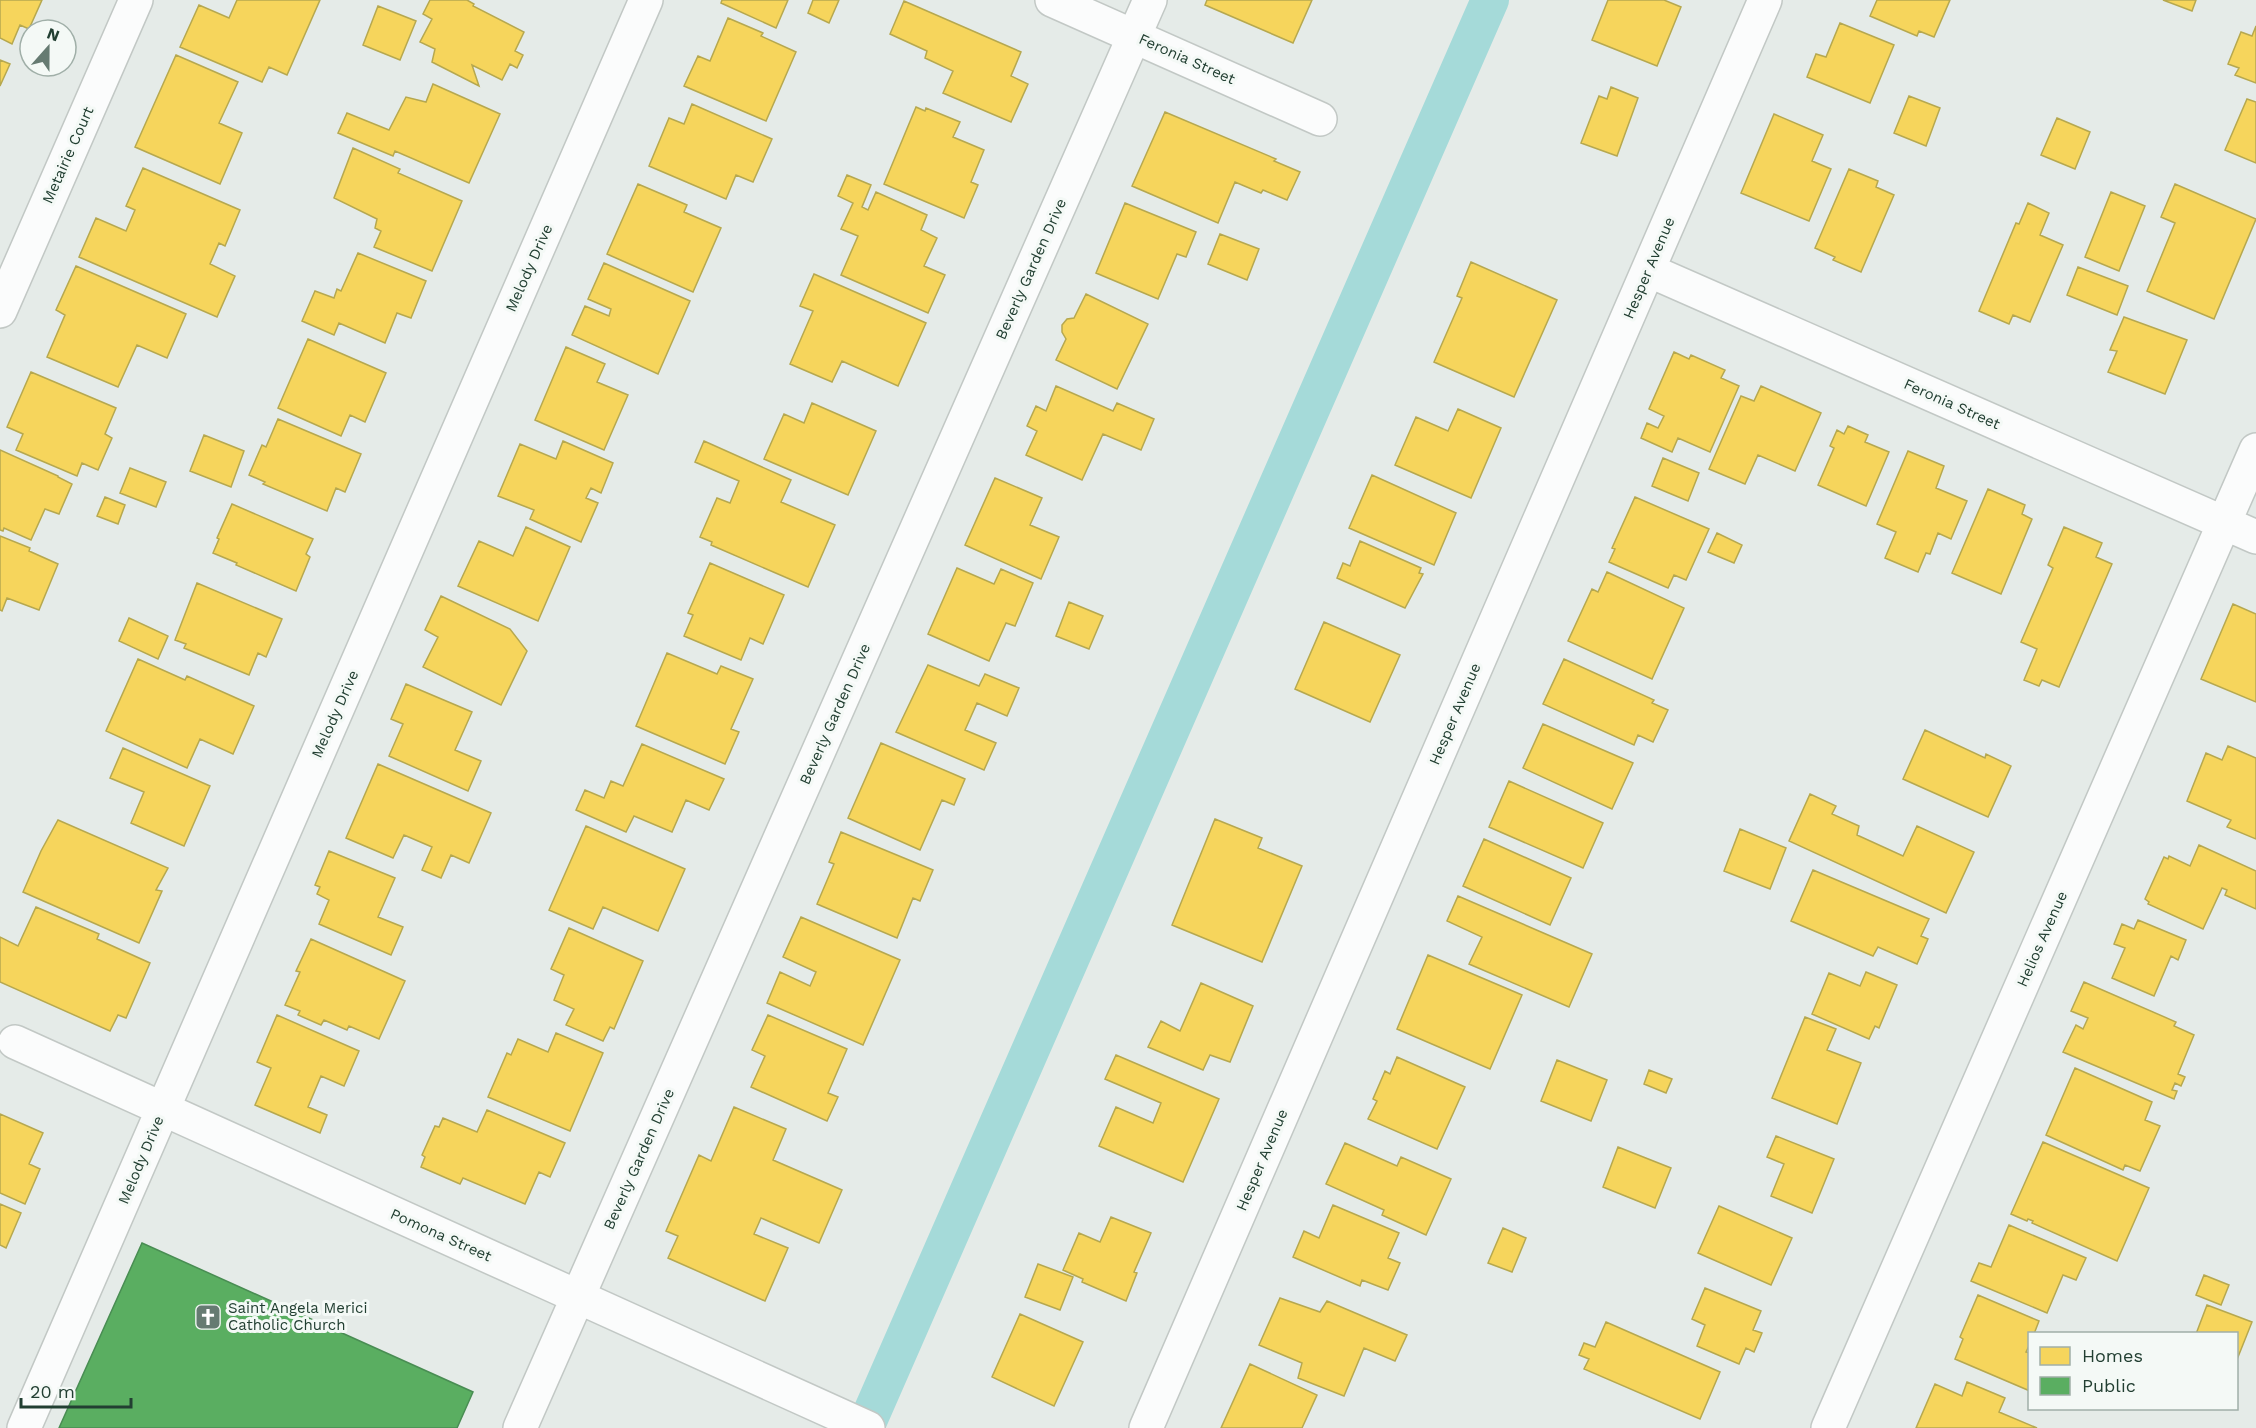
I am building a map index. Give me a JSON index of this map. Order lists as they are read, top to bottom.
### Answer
{
  "streets": {
    "street": [
      "Feronia Street",
      "Metairie Court",
      "Melody Drive",
      "Hesper Avenue",
      "Beverly Garden Drive",
      "Helios Avenue",
      "Pomona Street"
    ]
  },
  "crossings": [
    ["Feronia Street", "Hesper Avenue"],
    ["Feronia Street", "Beverly Garden Drive"],
    ["Feronia Street", "Helios Avenue"],
    ["Melody Drive", "Pomona Street"],
    ["Beverly Garden Drive", "Pomona Street"]
  ],
  "places": {
    "church": ["Saint Angela Merici Catholic Church"]
  },
  "legend": ["Homes", "Public"],
  "scale_bar": "20 m",
  "north": "top"
}
